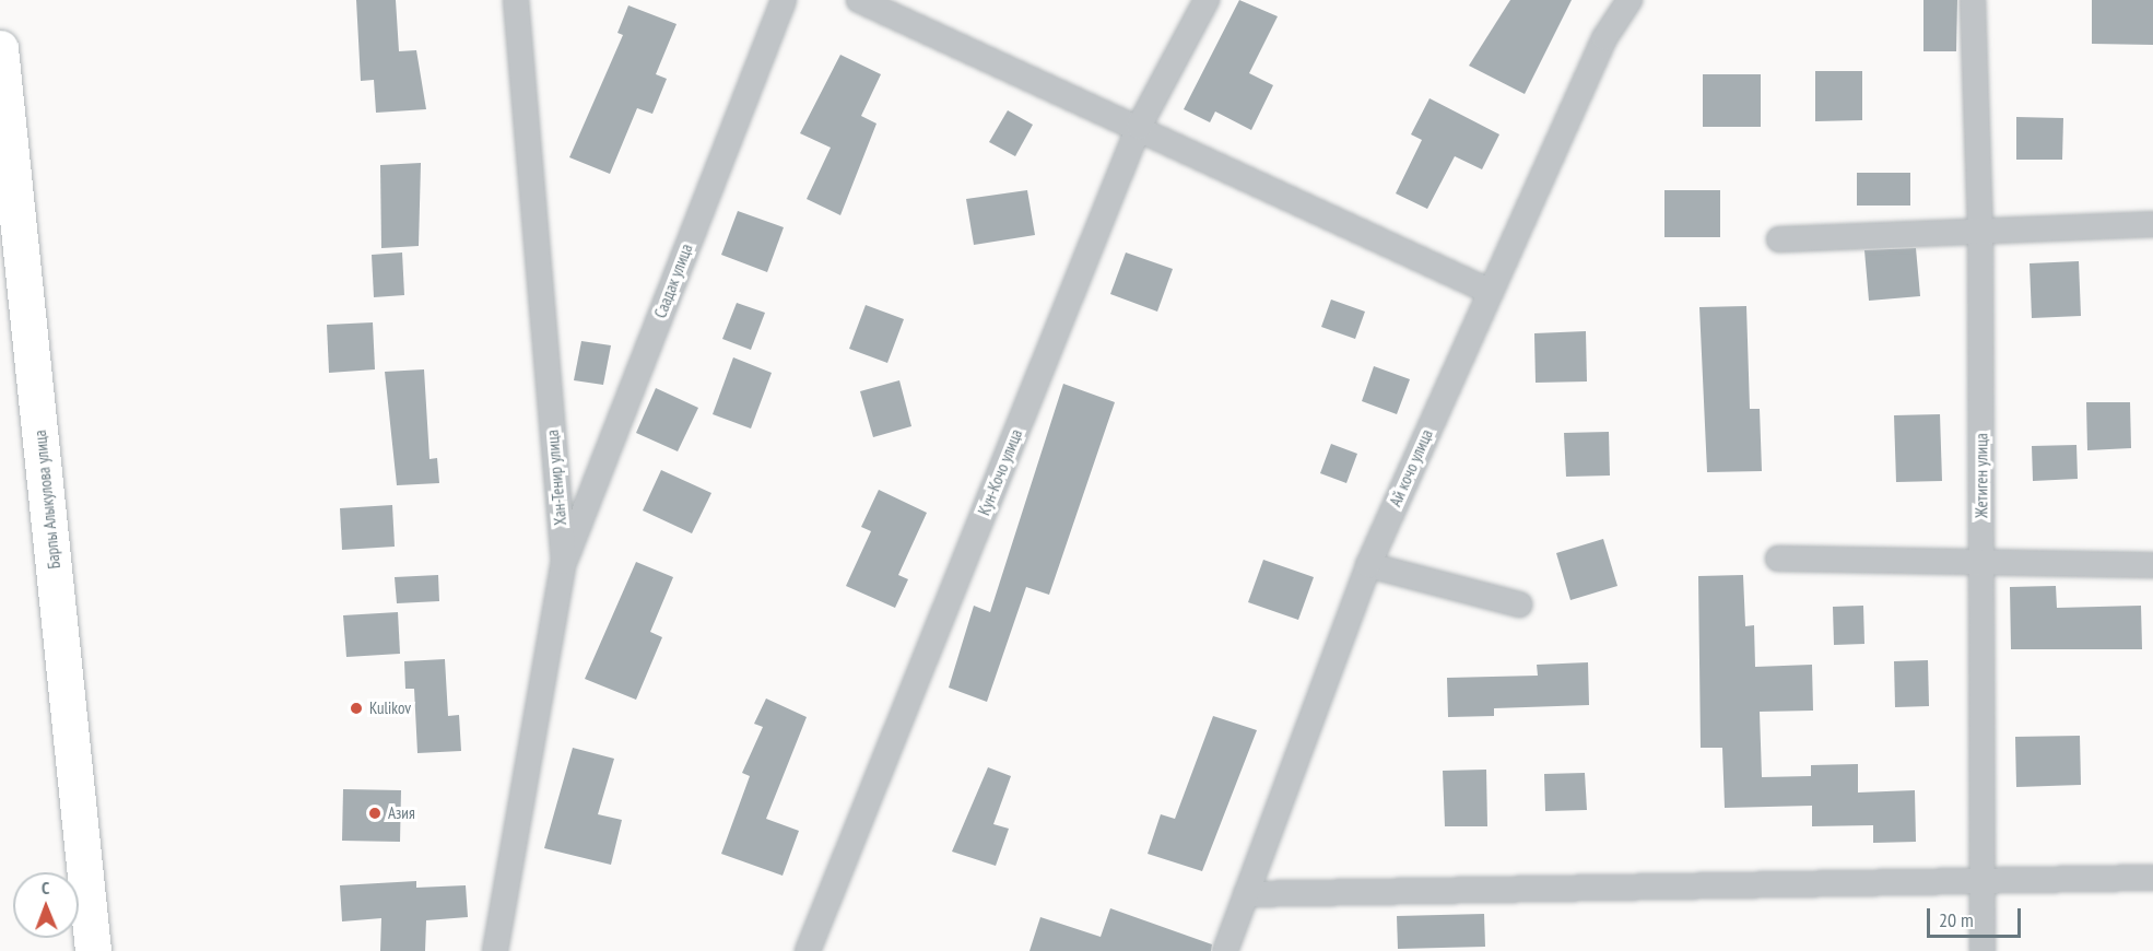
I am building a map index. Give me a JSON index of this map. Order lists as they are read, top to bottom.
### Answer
{
  "streets": {
    "main road": ["Барпы Алыкулова улица"],
    "street": [
      "Саадак улица",
      "Ай кочо улица",
      "Кун-Кочо улица",
      "Жетиген улица",
      "Хан-Тенир улица"
    ]
  },
  "crossings": [
    ["Саадак улица", "Хан-Тенир улица"]
  ],
  "places": ["Kulikov", "Азия"],
  "scale_bar": "20 m",
  "north": "top"
}
